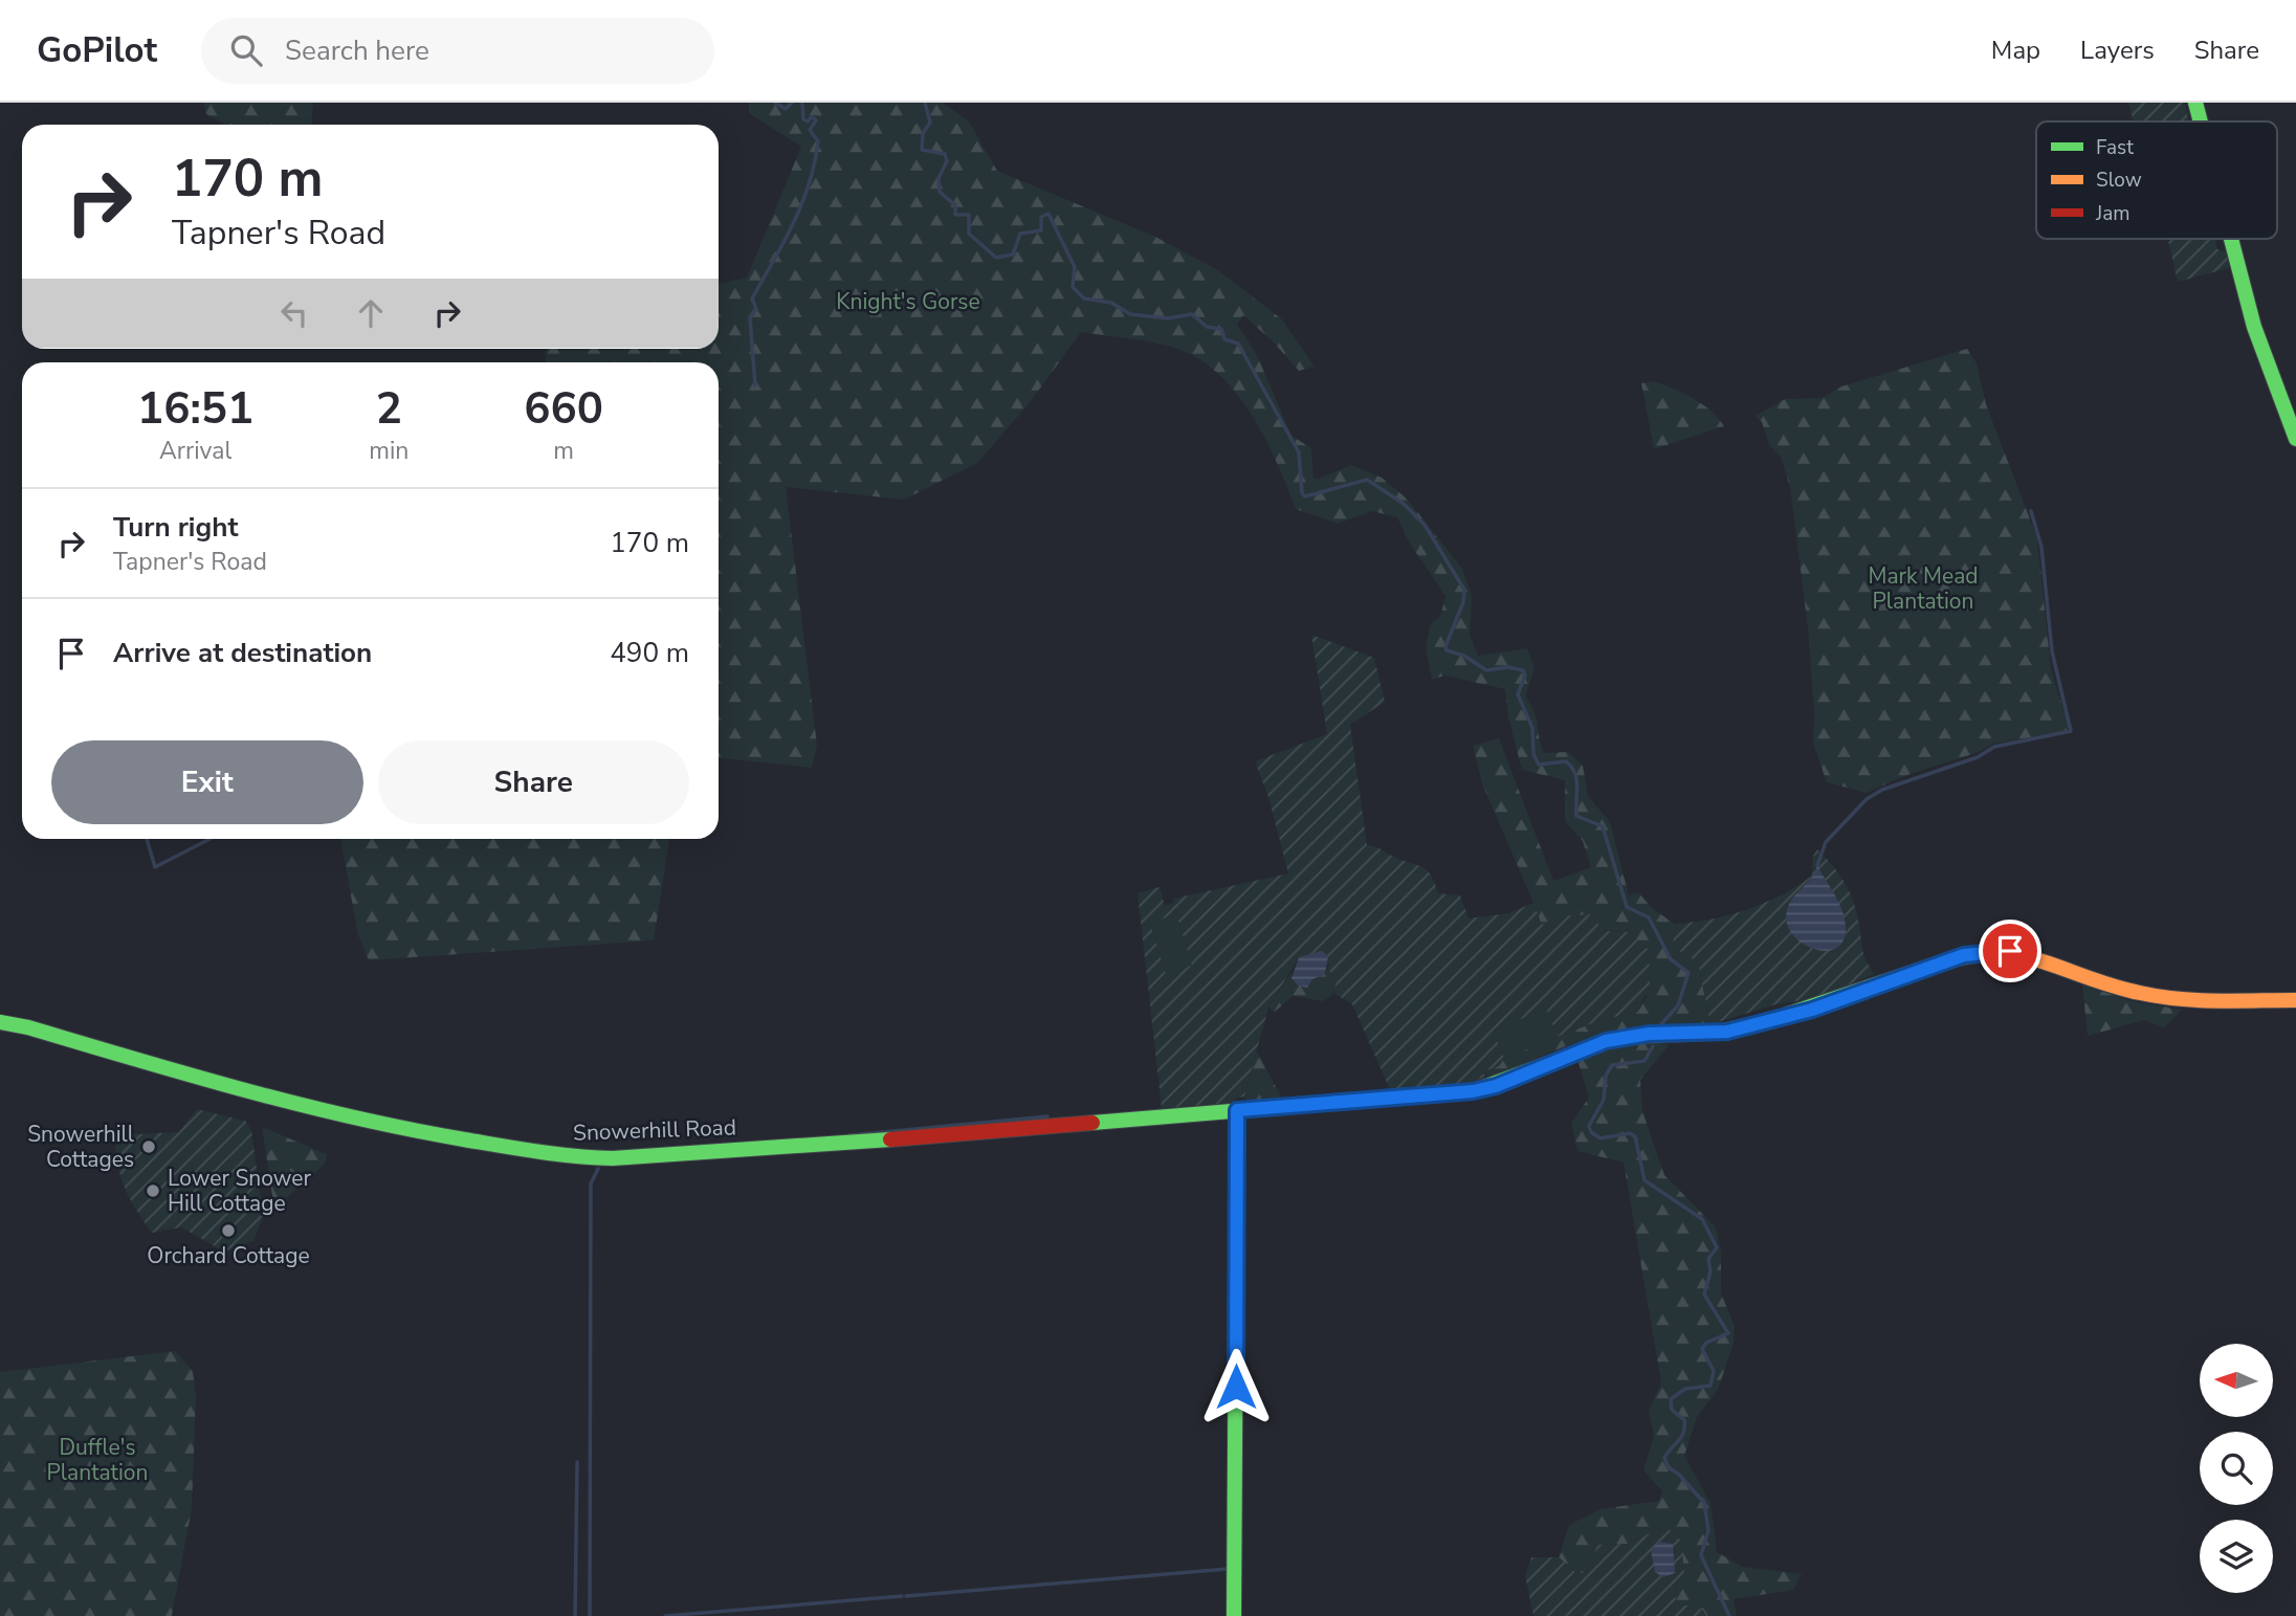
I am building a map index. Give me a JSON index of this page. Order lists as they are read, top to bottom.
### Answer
{
  "streets": {
    "street": ["Snowerhill Road"]
  },
  "parks": ["Knight's Gorse", "Mark Mead Plantation", "Duffle's Plantation"],
  "places": ["Snowerhill Cottages", "Lower Snower Hill Cottage", "Orchard Cottage"],
  "legend": ["Fast", "Slow", "Jam"],
  "north": "left",
  "page": {
    "header": "GoPilot",
    "search": "Search here",
    "nav": ["Map", "Layers", "Share"],
    "turn": ["170 m", "Tapner's Road"],
    "eta": [
      "16:51",
      "Arrival",
      "2",
      "min",
      "660",
      "m"
    ],
    "list": [
      {
        "name": "Turn right",
        "note": "Tapner's Road",
        "value": "170 m"
      },
      {
        "name": "Arrive at destination",
        "value": "490 m"
      }
    ],
    "buttons": ["Exit", "Share"]
  }
}
